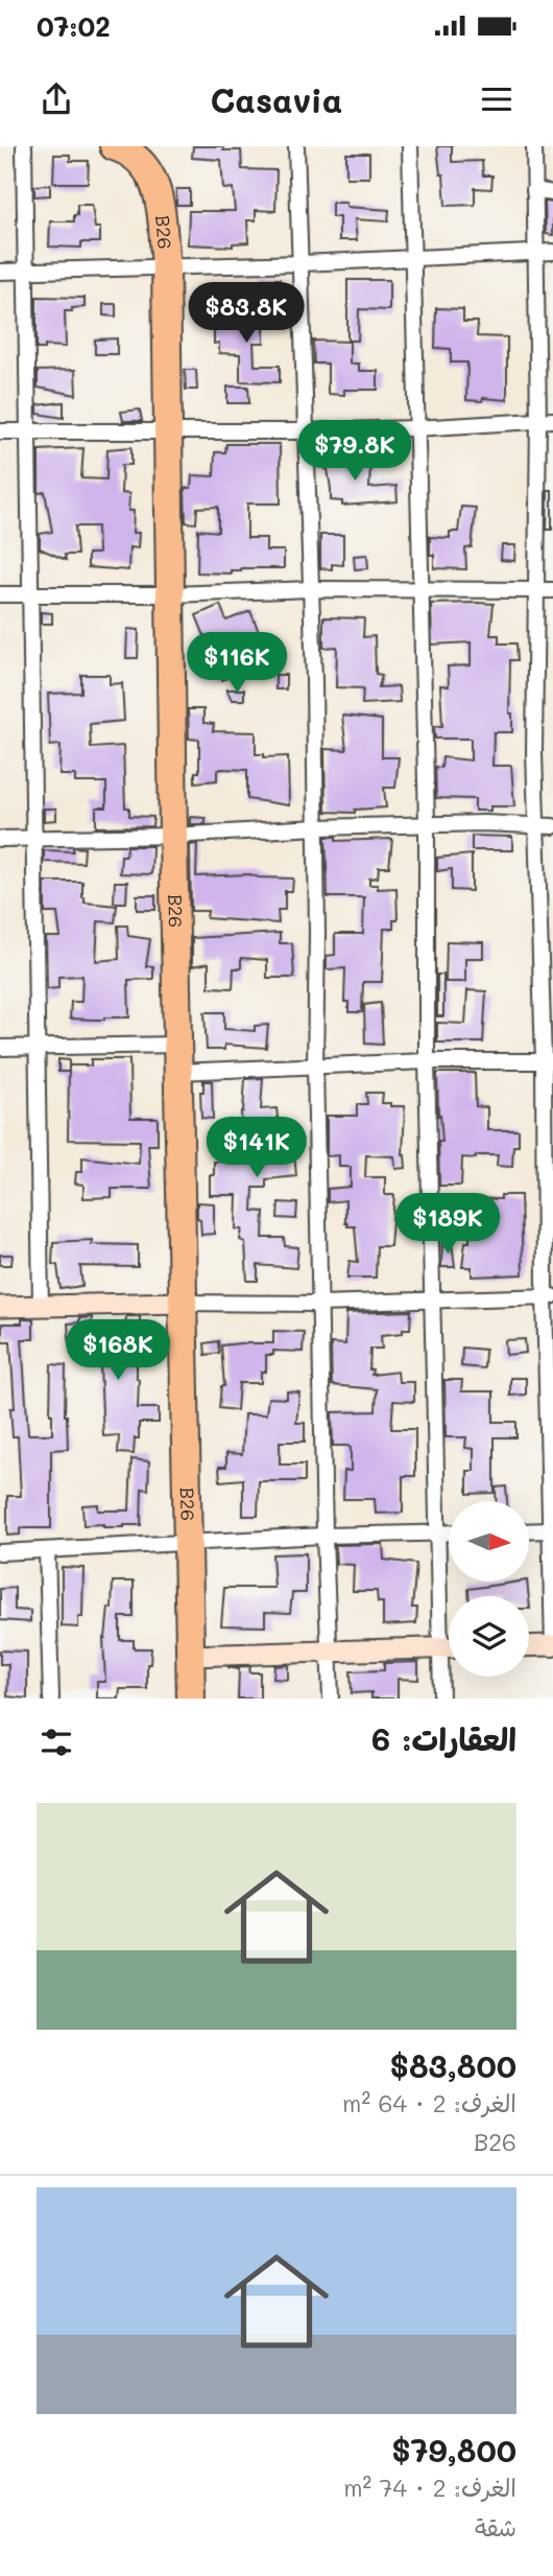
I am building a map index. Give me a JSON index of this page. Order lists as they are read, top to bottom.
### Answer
{
  "streets": {
    "highway": ["B26"]
  },
  "north": "right",
  "page": {
    "status": "07:02",
    "header": "Casavia",
    "price": [
      "$83.8K",
      "$79.8K",
      "$116K",
      "$141K",
      "$189K",
      "$168K"
    ],
    "heading": "العقارات: 6",
    "list": [
      {
        "name": "$83,800",
        "note": "الغرف: 2 · 64 m² · B26"
      },
      {
        "name": "$79,800",
        "note": "الغرف: 2 · 74 m² · شقة"
      }
    ]
  }
}
